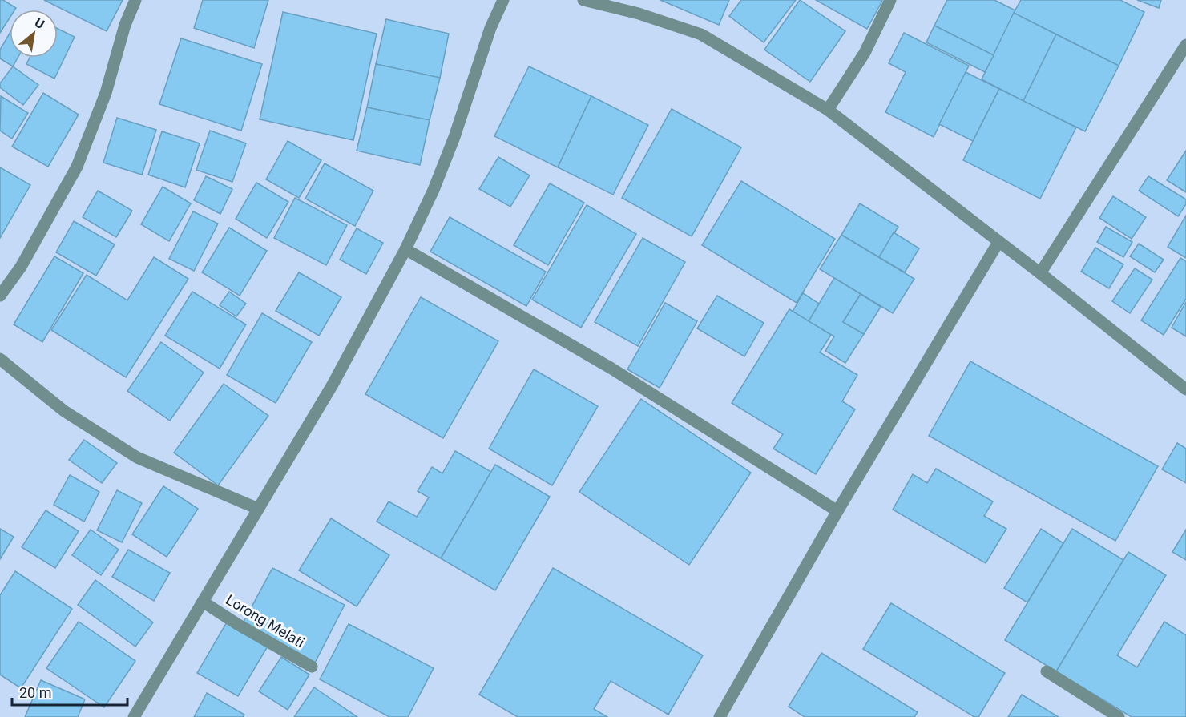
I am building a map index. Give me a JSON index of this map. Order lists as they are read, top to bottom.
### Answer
{
  "streets": {
    "street": ["Lorong Melati"]
  },
  "scale_bar": "20 m",
  "north": "top right"
}
